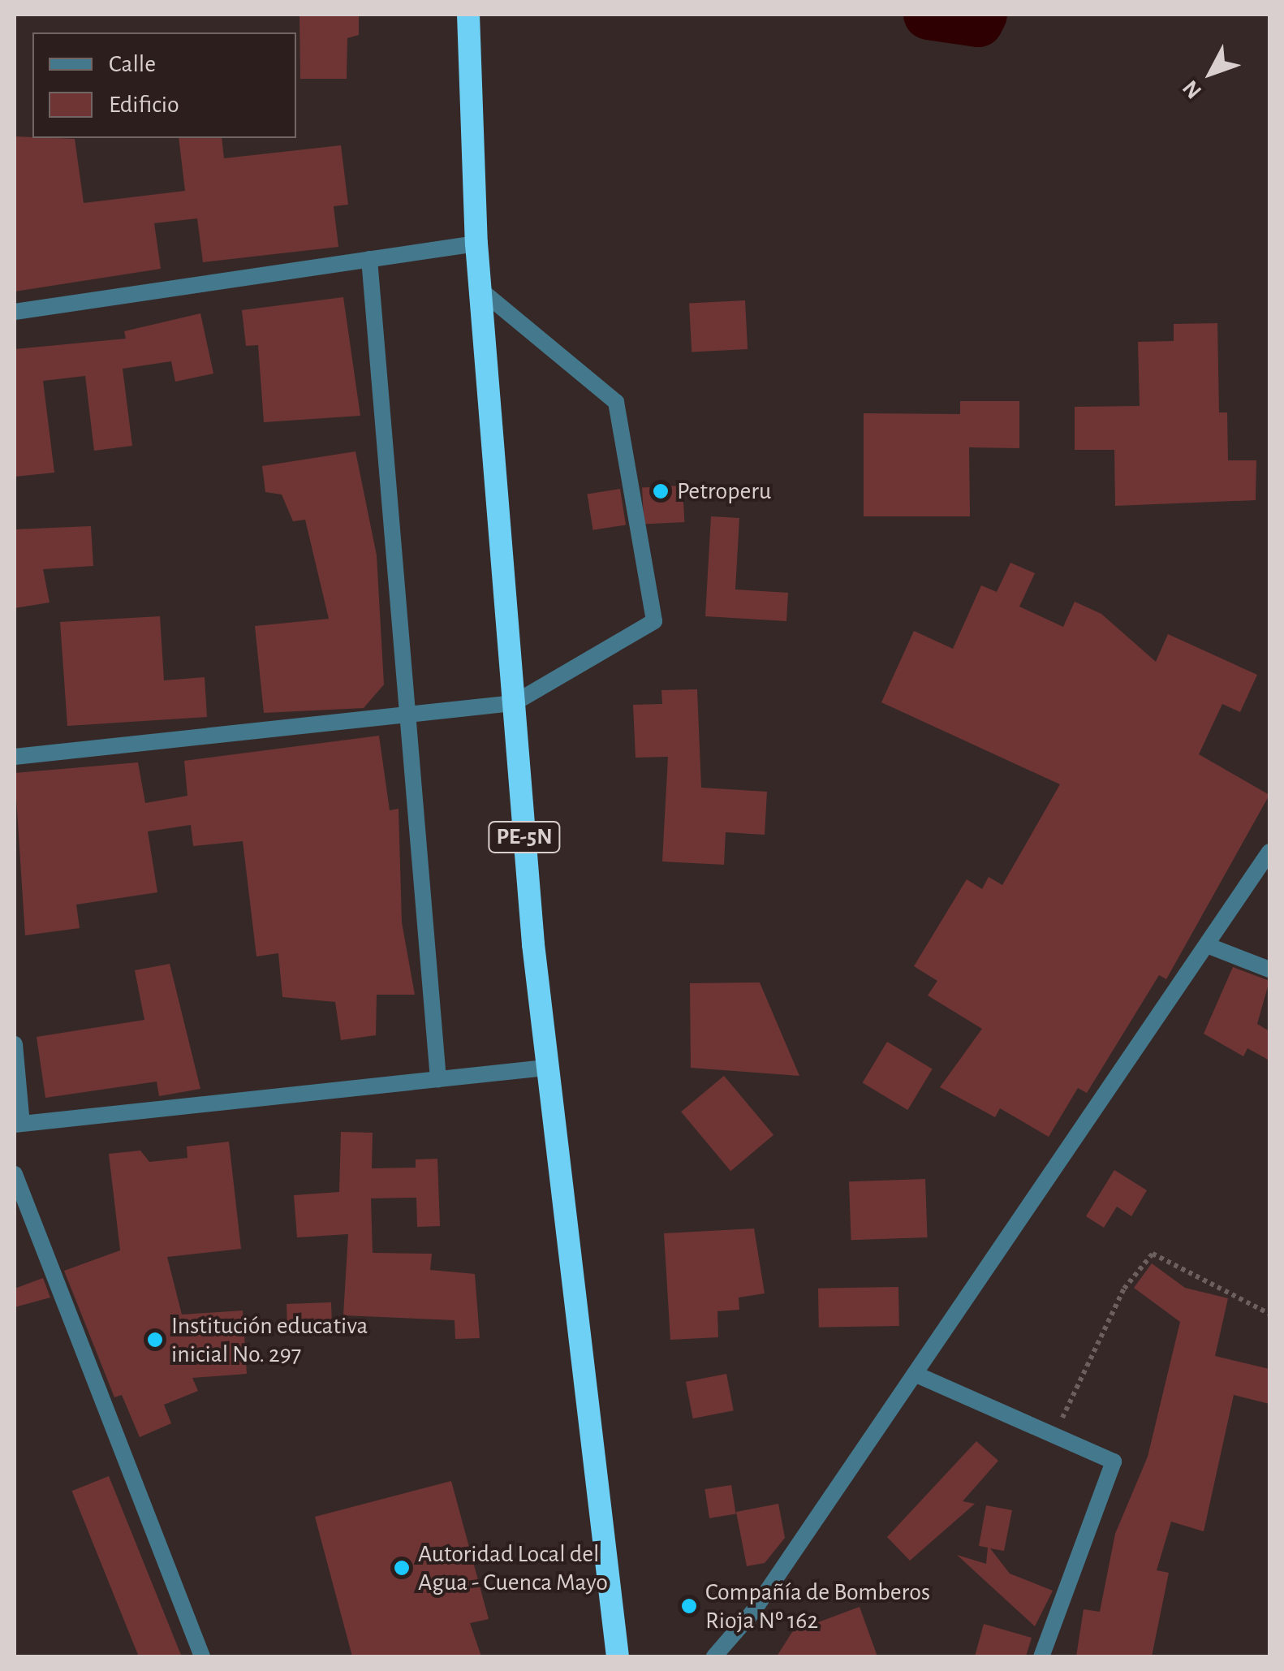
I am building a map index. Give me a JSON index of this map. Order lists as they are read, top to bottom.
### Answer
{
  "streets": {
    "highway": ["PE-5N"]
  },
  "places": [
    "Petroperu",
    "Institución educativa inicial No. 297",
    "Autoridad Local del Agua - Cuenca Mayo",
    "Compañía de Bomberos Rioja Nº 162"
  ],
  "legend": ["Calle", "Edificio"],
  "north": "bottom left"
}
